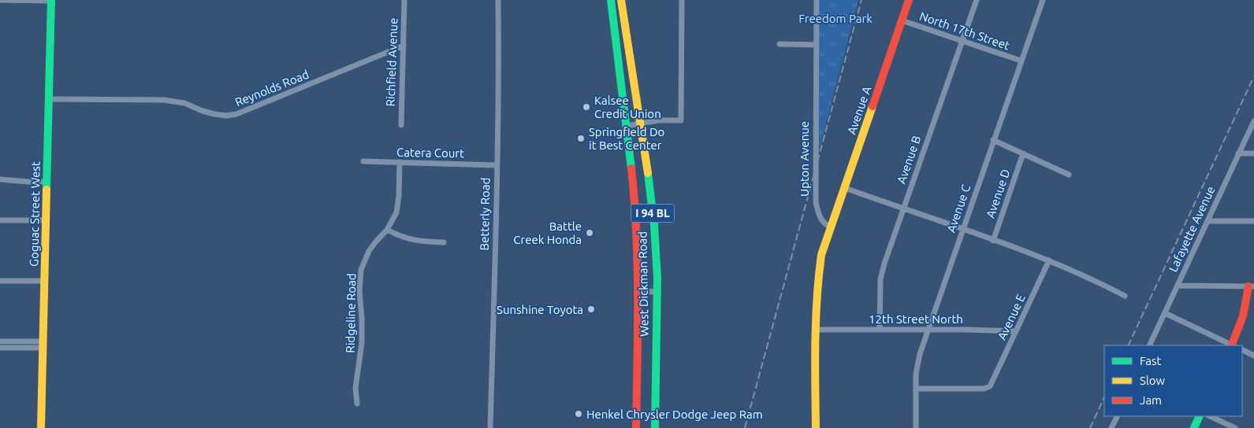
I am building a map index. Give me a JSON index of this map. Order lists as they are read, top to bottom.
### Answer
{
  "streets": {
    "street": [
      "North 17th Street",
      "Richfield Avenue",
      "Reynolds Road",
      "Avenue A",
      "Catera Court",
      "Upton Avenue",
      "Avenue B",
      "Avenue D",
      "Avenue C",
      "I 94 BL",
      "Goguac Street West",
      "Betterly Road",
      "Lafayette Avenue",
      "West Dickman Road",
      "Ridgeline Road",
      "Avenue E",
      "12th Street North"
    ]
  },
  "crossings": [
    ["North 17th Street", "Avenue A"],
    ["North 17th Street", "Avenue B"],
    ["North 17th Street", "Avenue C"],
    ["Richfield Avenue", "Reynolds Road"],
    ["Reynolds Road", "Goguac Street West"],
    ["Avenue A", "Upton Avenue"],
    ["Catera Court", "Betterly Road"],
    ["Catera Court", "Ridgeline Road"],
    ["Avenue B", "12th Street North"],
    ["Avenue C", "Avenue E"],
    ["Avenue C", "12th Street North"],
    ["Avenue E", "12th Street North"]
  ],
  "parks": ["Freedom Park"],
  "places": [
    "Kalsee Credit Union",
    "Springfield Do it Best Center",
    "Battle Creek Honda",
    "Sunshine Toyota",
    "Henkel Chrysler Dodge Jeep Ram"
  ],
  "legend": ["Fast", "Slow", "Jam"]
}
